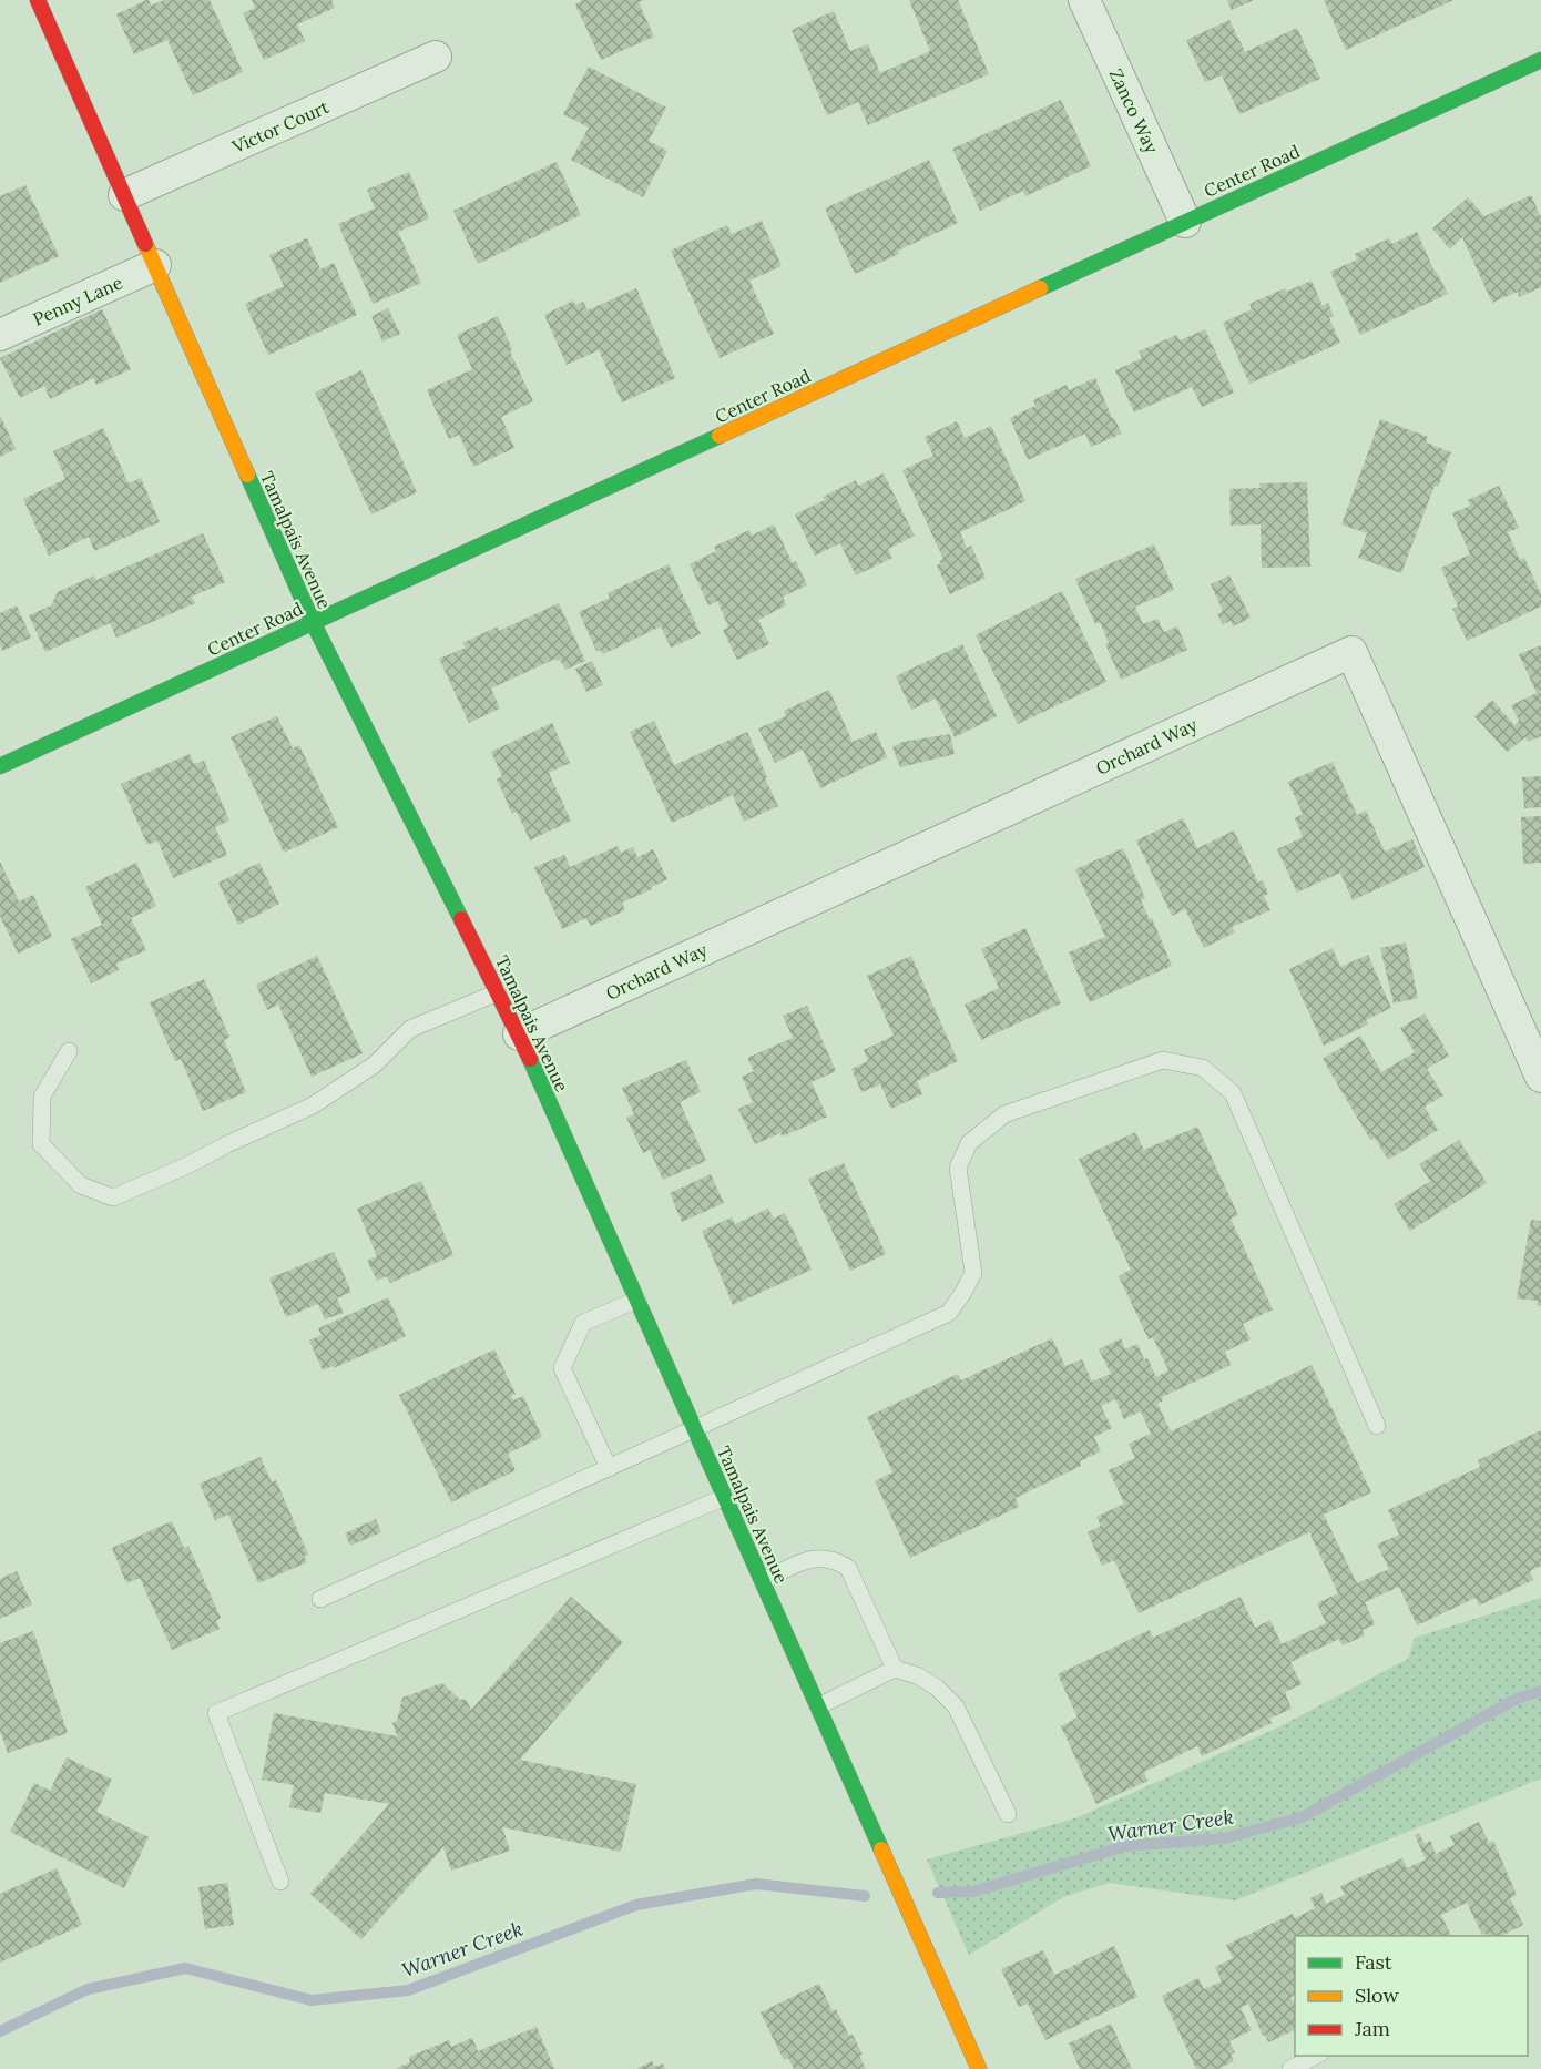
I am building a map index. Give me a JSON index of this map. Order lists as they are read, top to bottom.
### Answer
{
  "streets": {
    "street": [
      "Zanco Way",
      "Victor Court",
      "Center Road",
      "Penny Lane",
      "Tamalpais Avenue",
      "Orchard Way"
    ]
  },
  "crossings": [
    ["Zanco Way", "Center Road"],
    ["Victor Court", "Tamalpais Avenue"],
    ["Center Road", "Tamalpais Avenue"],
    ["Penny Lane", "Tamalpais Avenue"],
    ["Tamalpais Avenue", "Orchard Way"]
  ],
  "water": ["Warner Creek"],
  "legend": ["Fast", "Slow", "Jam"]
}
